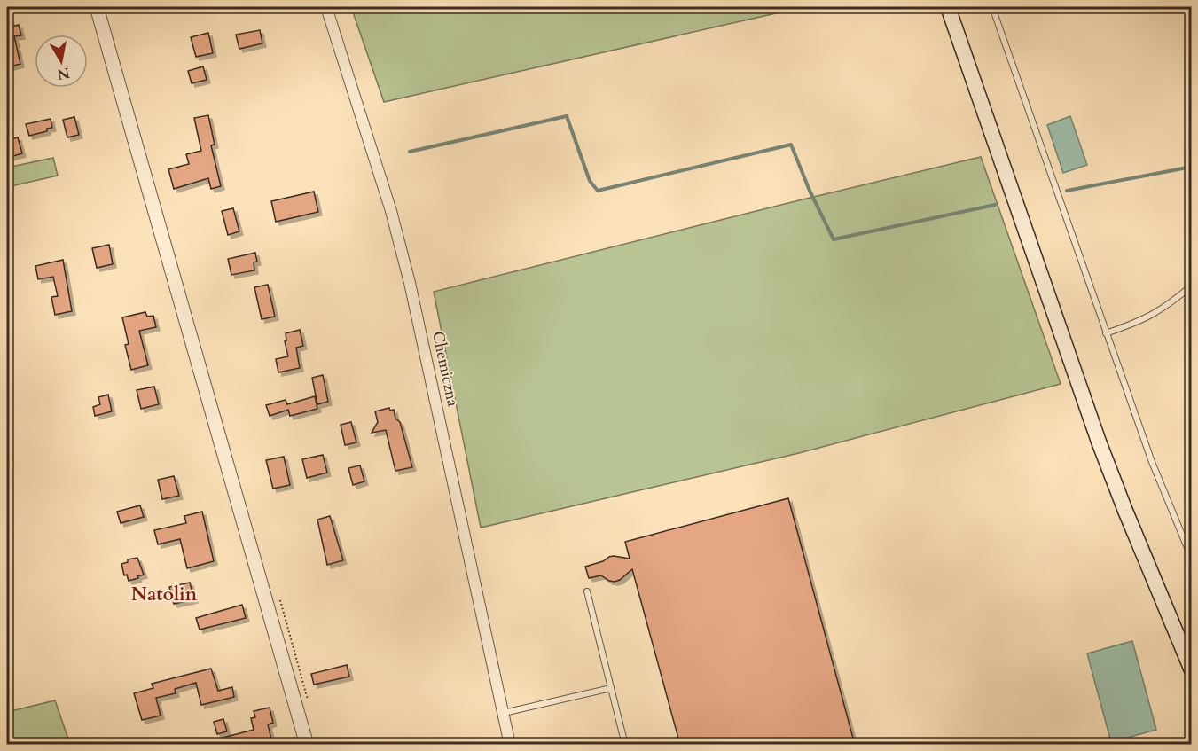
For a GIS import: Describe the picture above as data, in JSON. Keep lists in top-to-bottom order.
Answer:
{
  "streets": {
    "street": ["Chemiczna"]
  },
  "districts": ["Natolin"],
  "north": "bottom"
}
